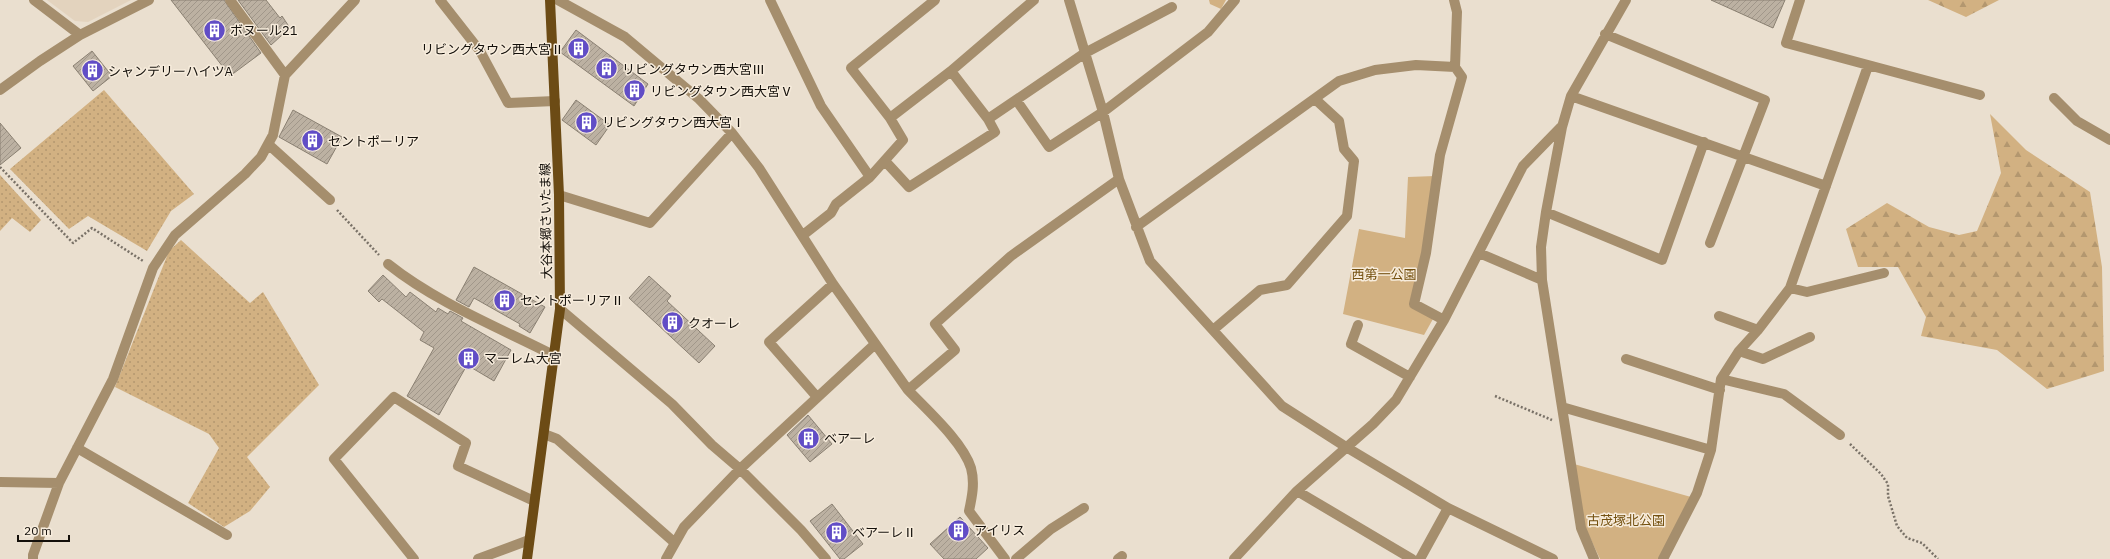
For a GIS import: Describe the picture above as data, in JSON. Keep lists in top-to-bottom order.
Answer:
{
  "streets": {
    "main road": ["大谷本郷さいたま線"]
  },
  "parks": ["西第一公園", "古茂塚北公園"],
  "places": {
    "building": [
      "ボヌール21",
      "リビングタウン西大宮Ⅱ",
      "リビングタウン西大宮Ⅲ",
      "シャンデリーハイツA",
      "リビングタウン西大宮Ⅴ",
      "リビングタウン西大宮Ⅰ",
      "セントポーリア",
      "セントポーリアⅡ",
      "クオーレ",
      "マーレム大宮",
      "ベアーレ",
      "アイリス",
      "ベアーレⅡ"
    ]
  },
  "scale_bar": "20 m"
}
